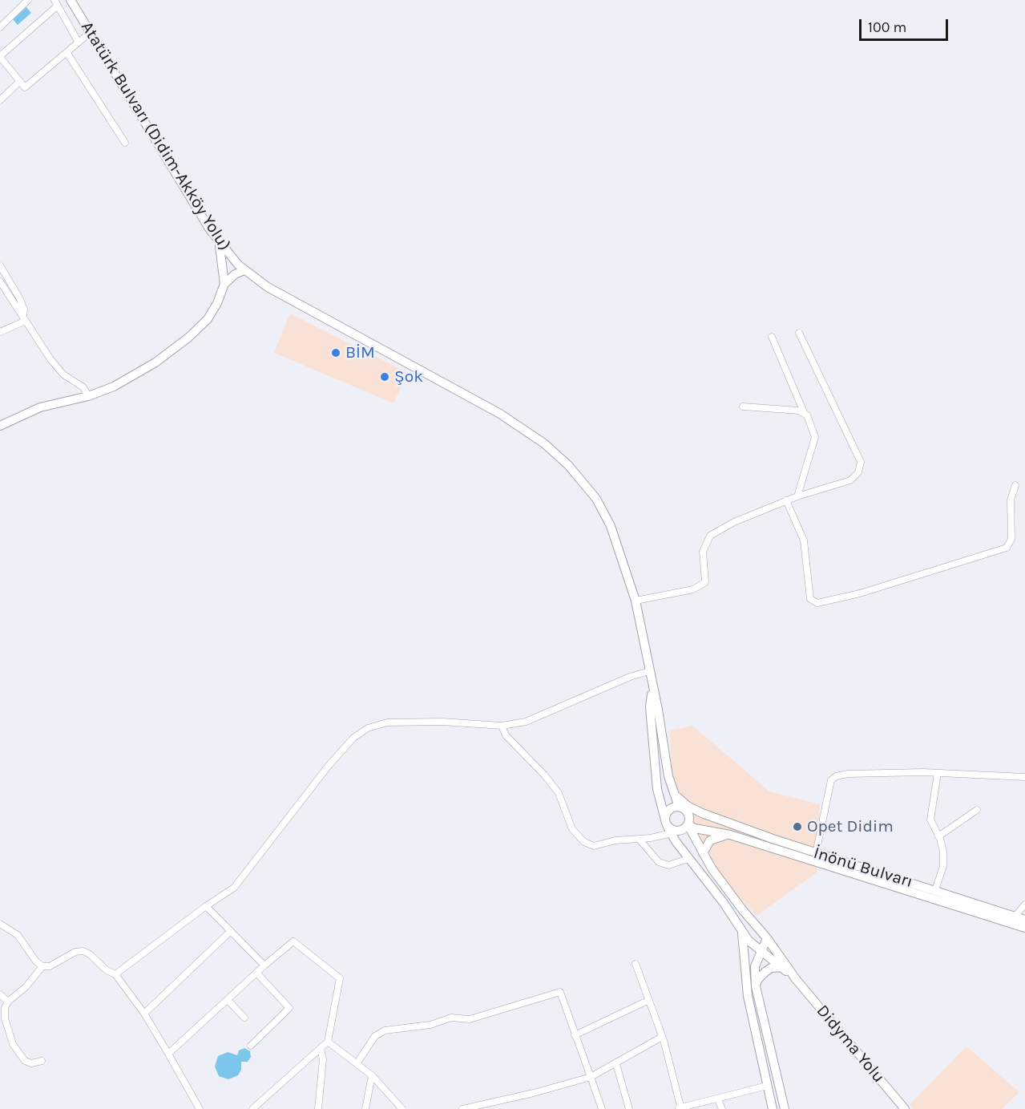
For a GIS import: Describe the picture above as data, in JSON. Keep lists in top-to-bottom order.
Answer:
{
  "streets": {
    "main road": ["Atatürk Bulvarı (Didim-Akköy Yolu)", "İnönü Bulvarı", "Didyma Yolu"]
  },
  "places": ["BİM", "Şok", "Opet Didim"],
  "scale_bar": "100 m"
}
